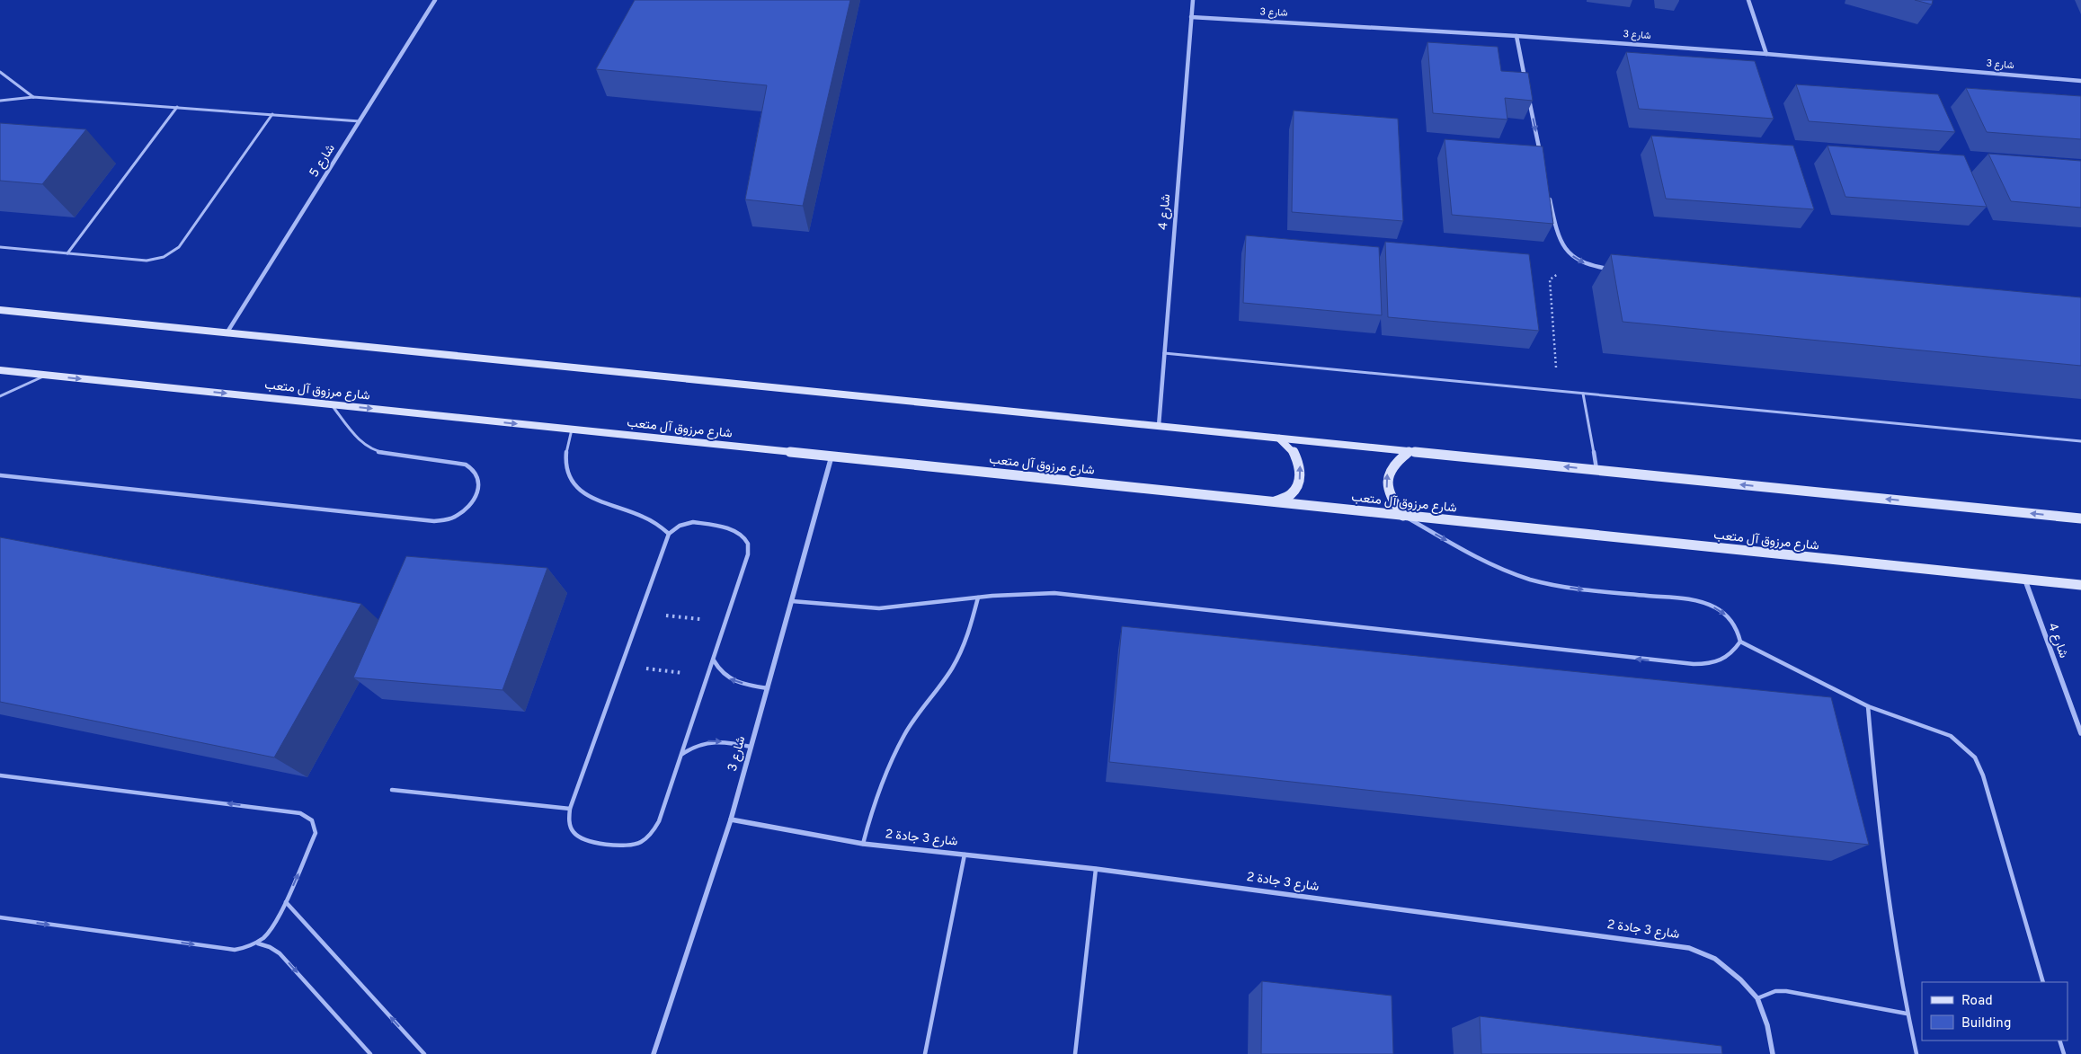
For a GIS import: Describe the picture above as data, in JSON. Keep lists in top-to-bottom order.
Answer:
{
  "streets": {
    "main road": ["شارع مرزوق آل متعب"],
    "street": [
      "شارع 3",
      "شارع 5",
      "شارع 4",
      "شارع 3 جادة 2"
    ]
  },
  "crossings": [
    ["شارع 3", "شارع 4"],
    ["شارع 3", "شارع مرزوق آل متعب"],
    ["شارع 3", "شارع 3 جادة 2"],
    ["شارع 4", "شارع مرزوق آل متعب"]
  ],
  "legend": ["Road", "Building"]
}
